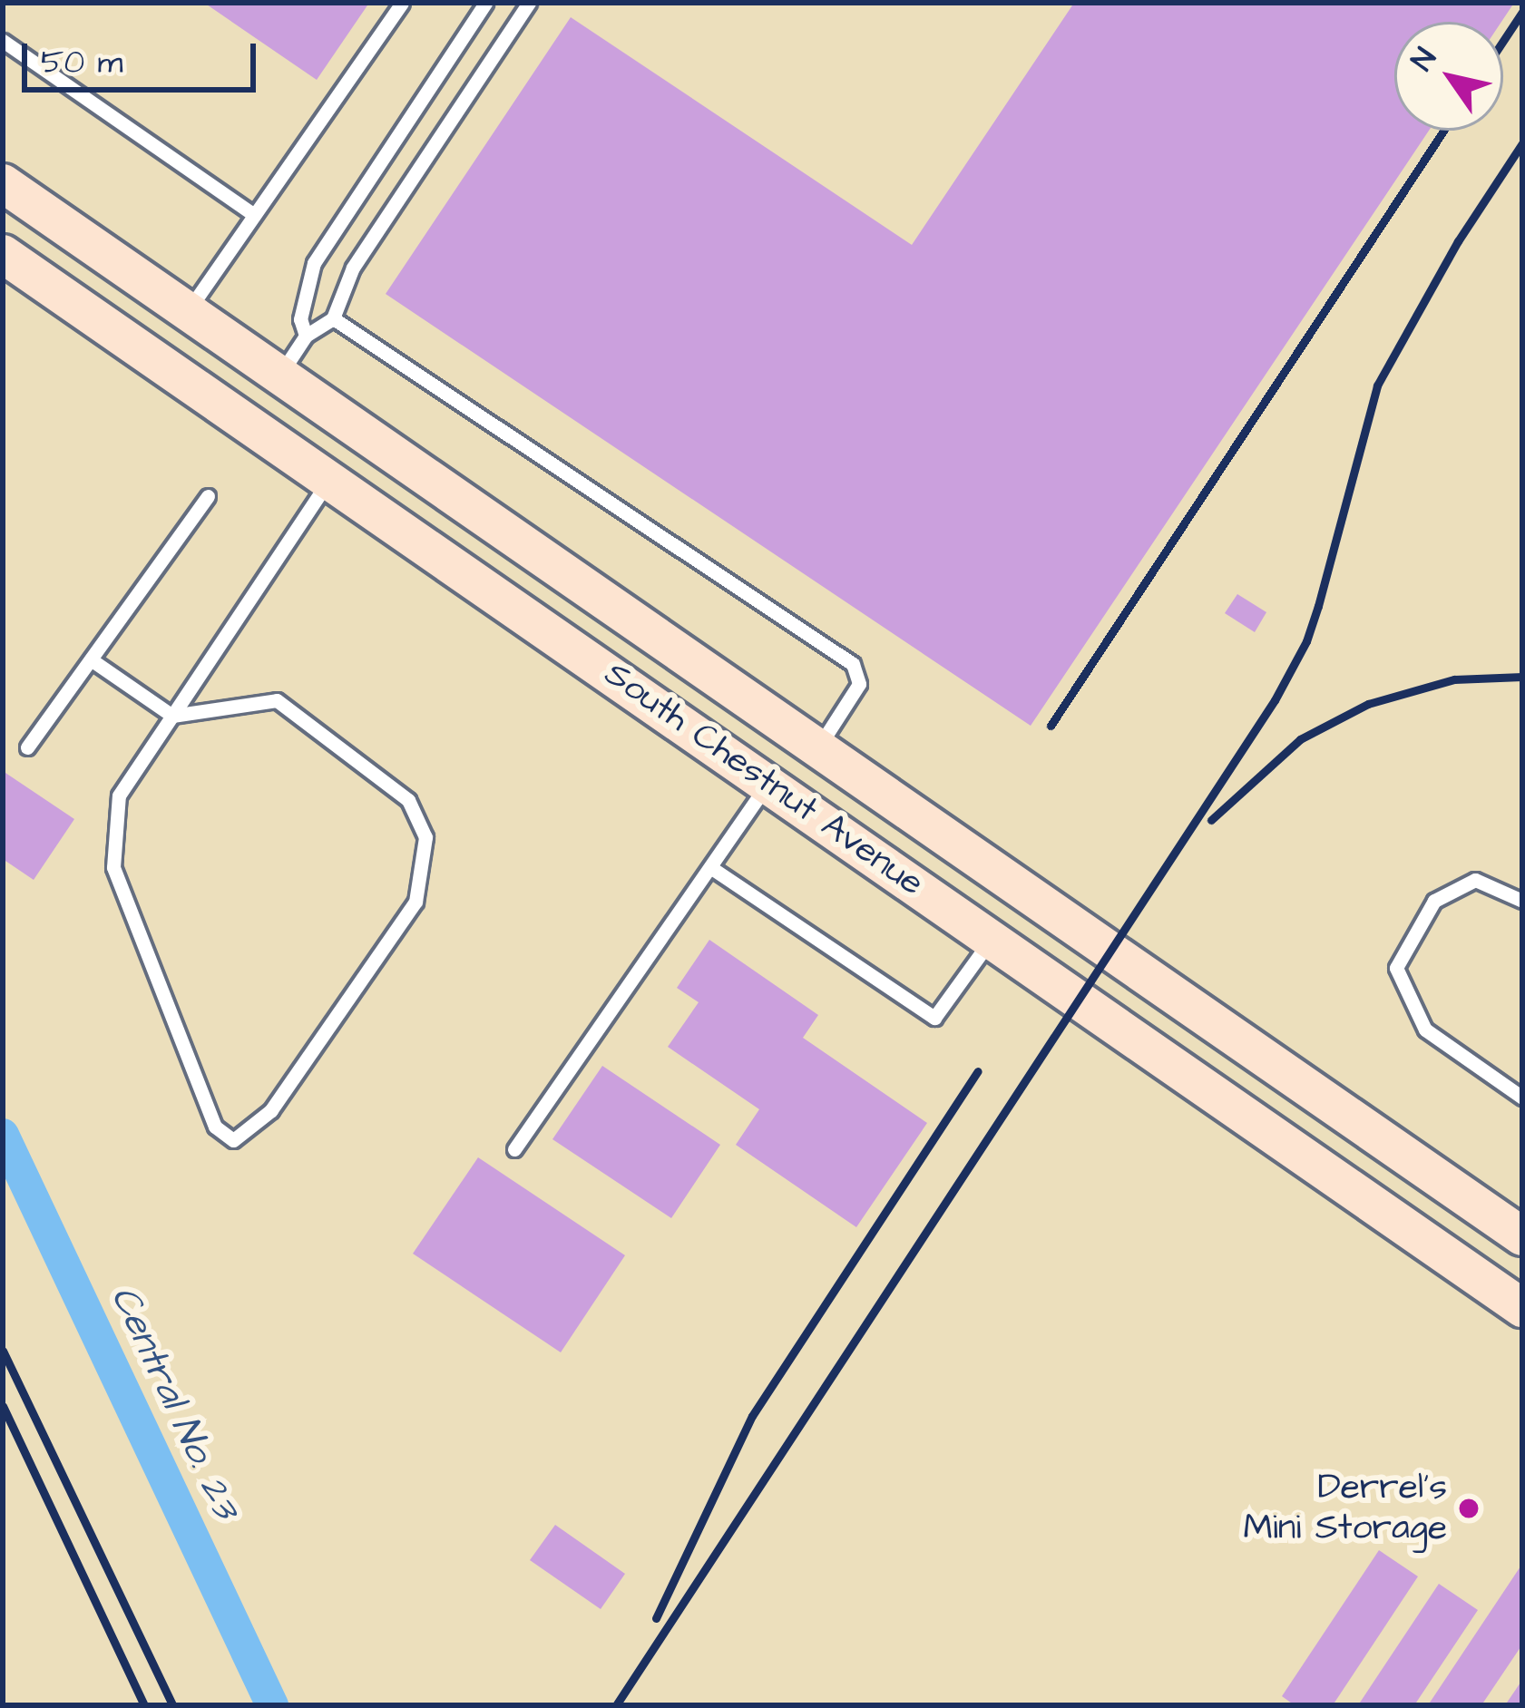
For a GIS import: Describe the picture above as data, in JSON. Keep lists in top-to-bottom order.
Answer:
{
  "streets": {
    "main road": ["South Chestnut Avenue"]
  },
  "water": ["Central No. 23"],
  "places": ["Derrel's Mini Storage"],
  "scale_bar": "50 m",
  "north": "top left"
}
